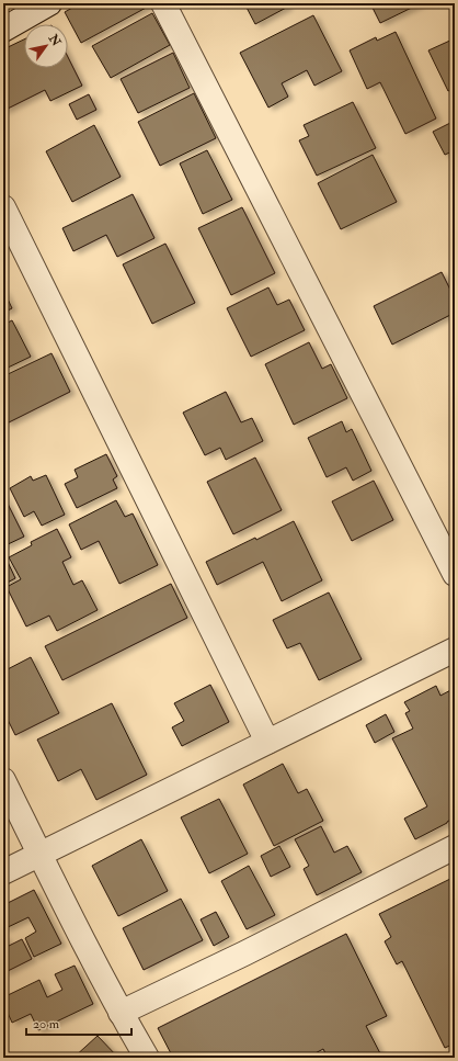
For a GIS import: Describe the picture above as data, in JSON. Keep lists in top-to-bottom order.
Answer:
{
  "scale_bar": "20 m",
  "north": "top right"
}
